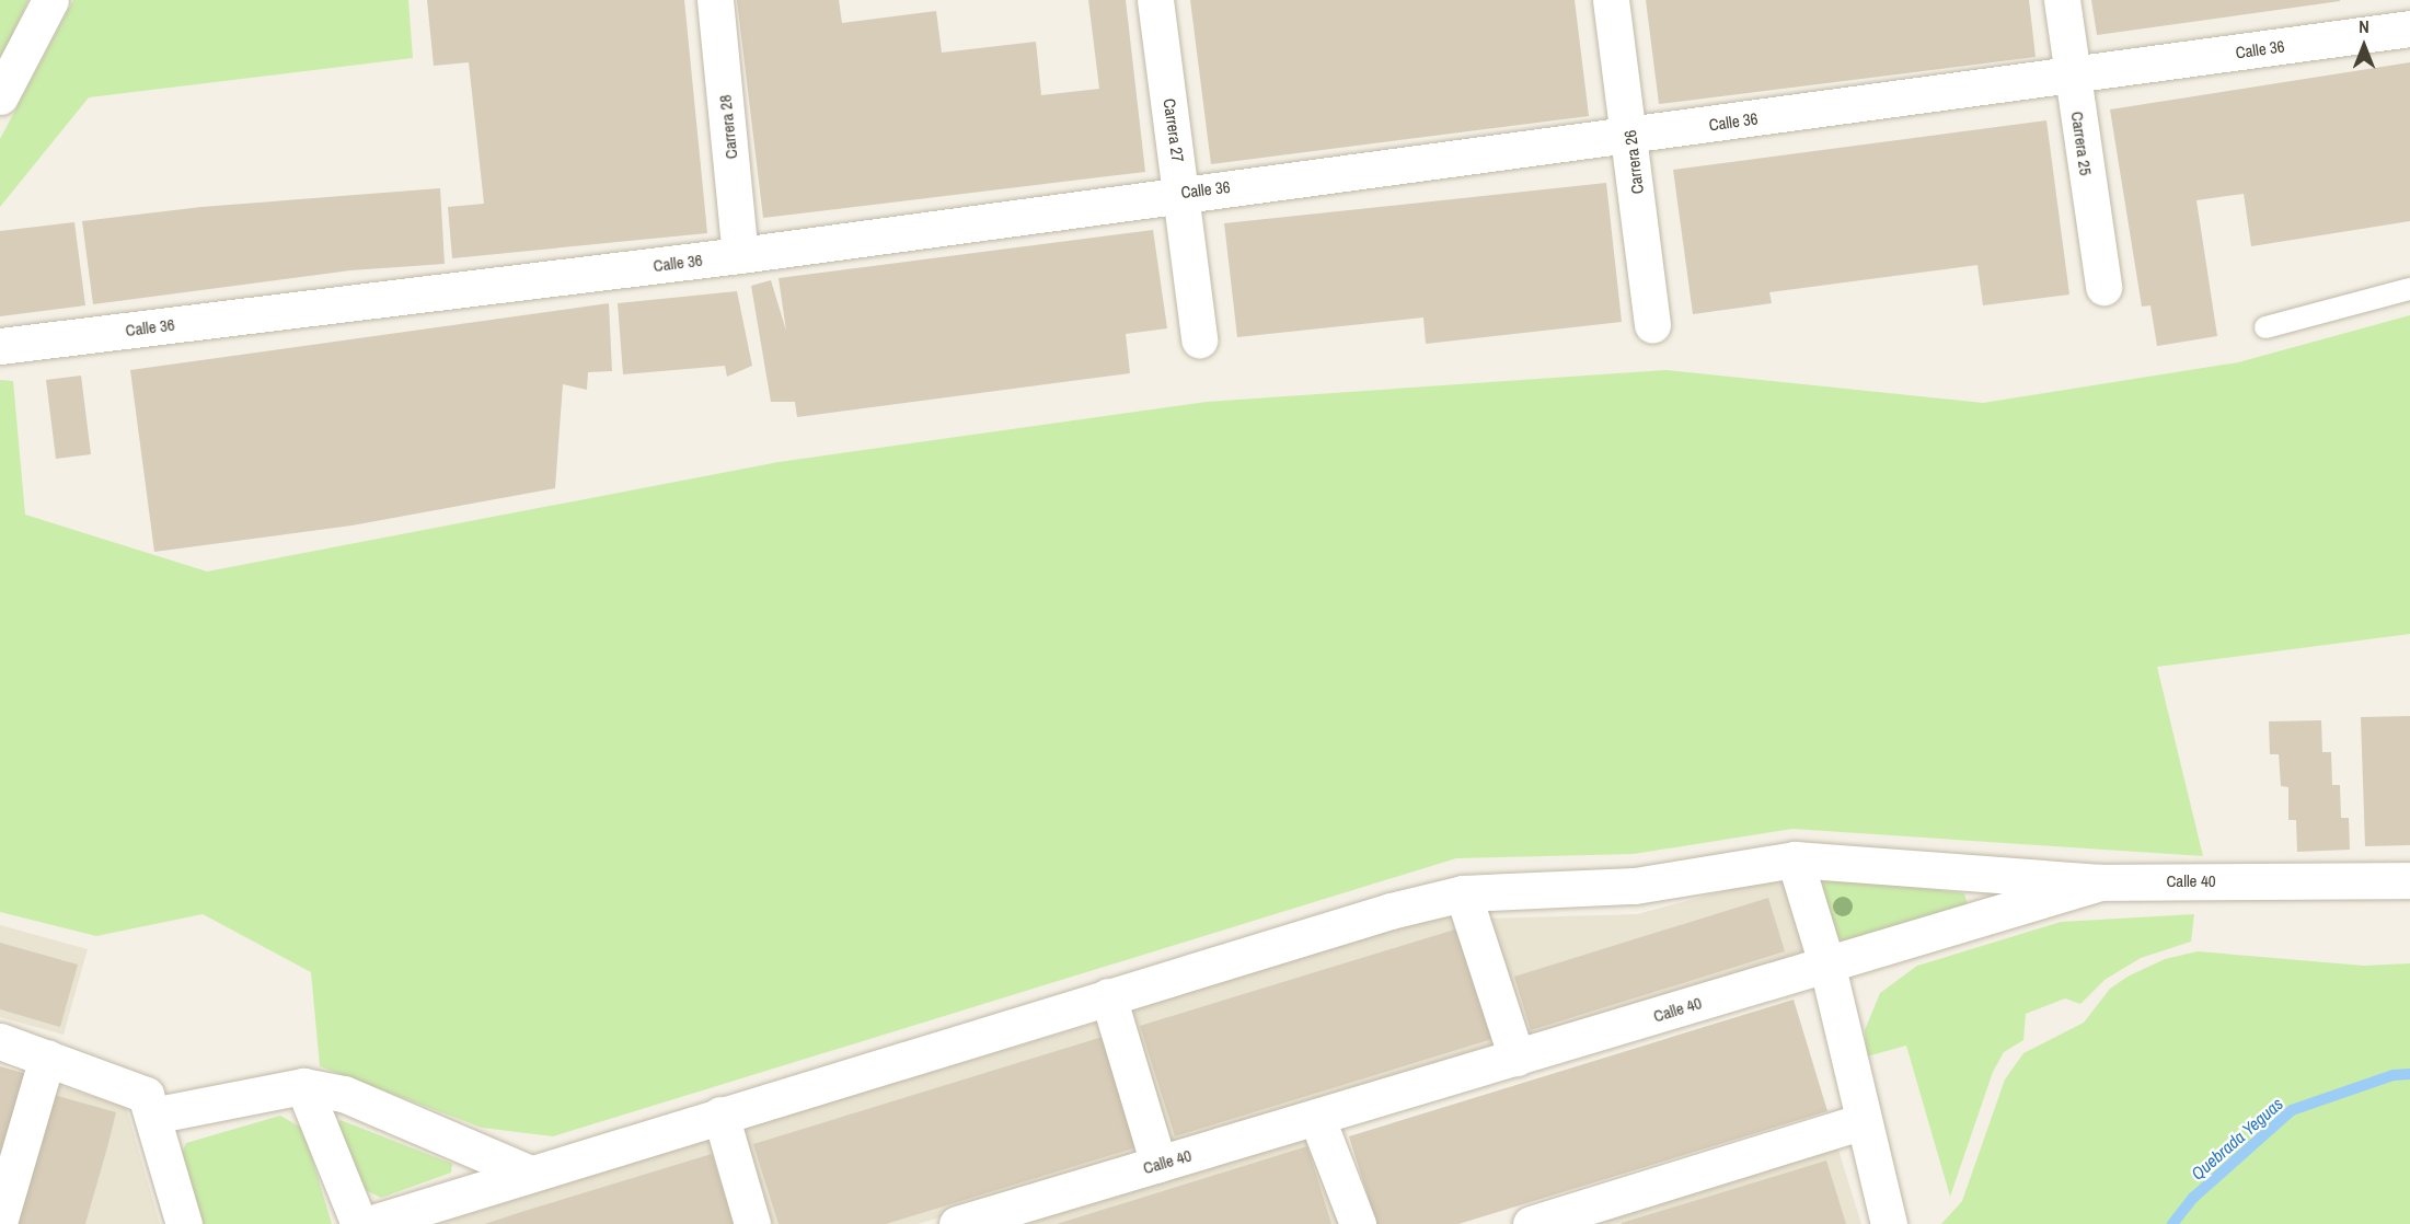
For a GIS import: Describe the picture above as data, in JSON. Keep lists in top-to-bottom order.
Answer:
{
  "streets": {
    "street": [
      "Calle 36",
      "Carrera 28",
      "Carrera 27",
      "Carrera 25",
      "Carrera 26",
      "Calle 40"
    ]
  },
  "crossings": [
    ["Calle 36", "Carrera 28"],
    ["Calle 36", "Carrera 27"],
    ["Calle 36", "Carrera 25"],
    ["Calle 36", "Carrera 26"]
  ],
  "water": ["Quebrada Yeguas"],
  "north": "top"
}
